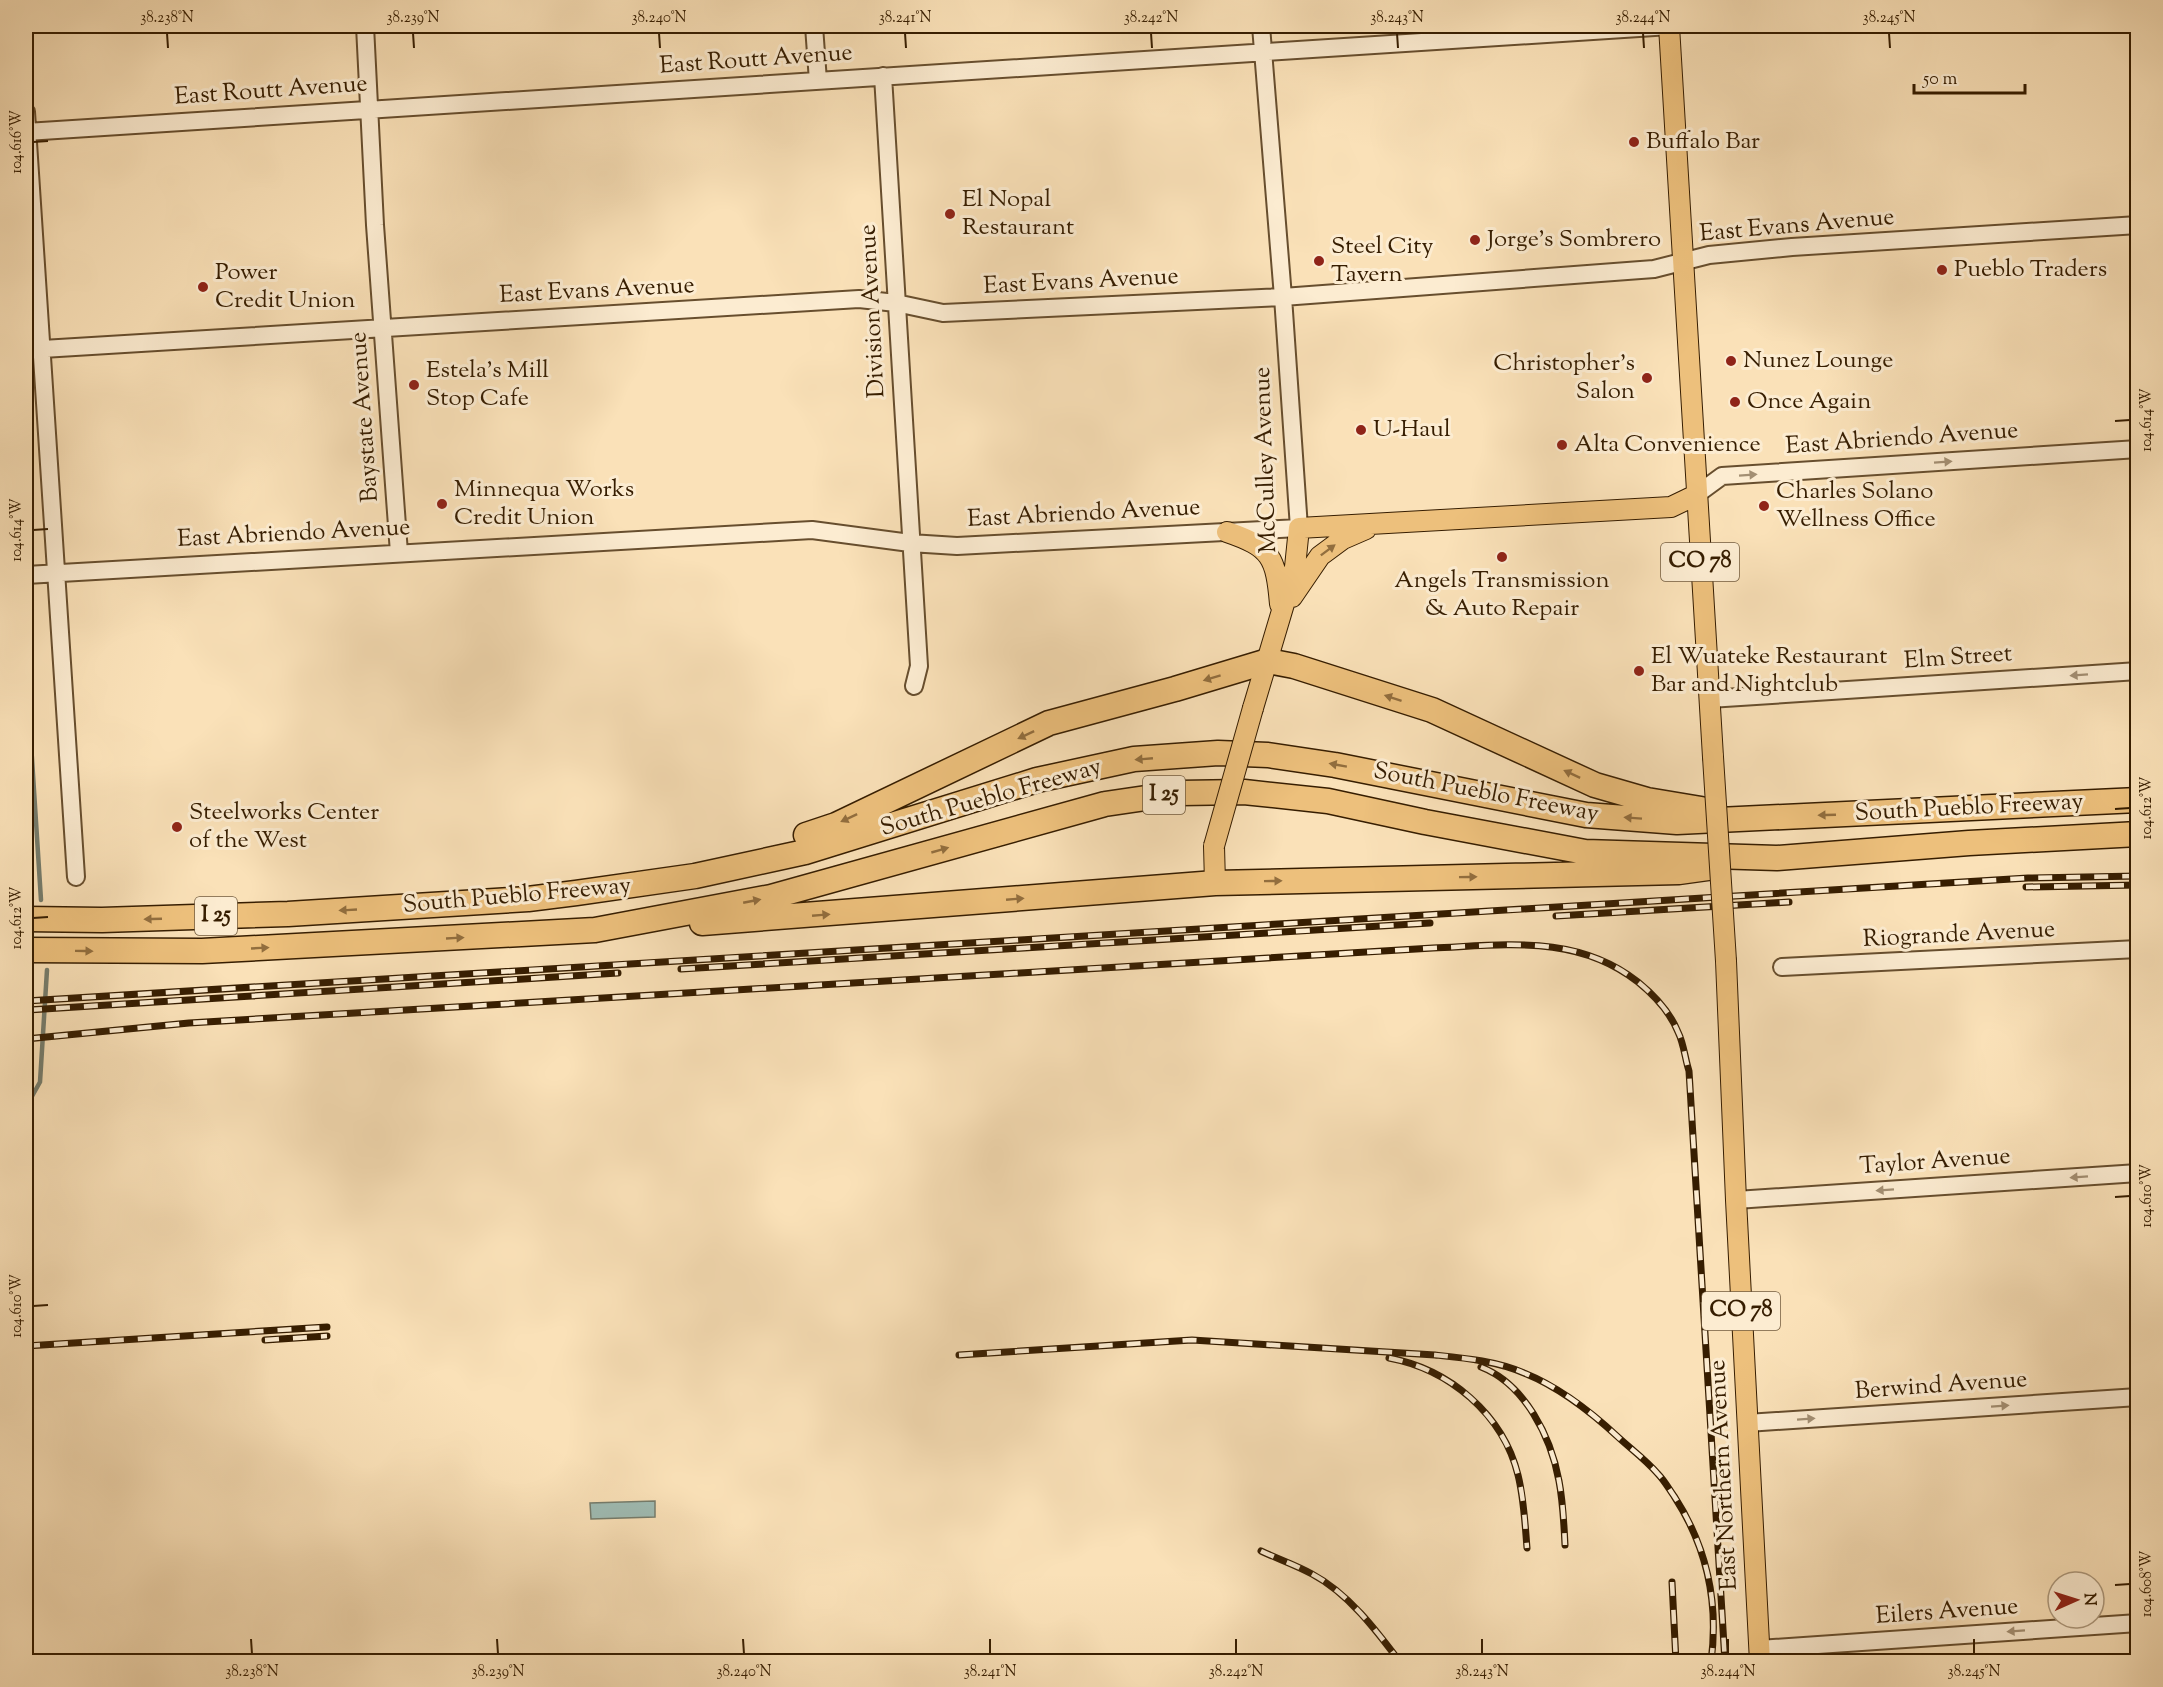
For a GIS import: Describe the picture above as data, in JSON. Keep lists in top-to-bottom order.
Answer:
{
  "streets": {
    "highway": ["South Pueblo Freeway", "I 25"],
    "main road": [
      "East Abriendo Avenue",
      "McCulley Avenue",
      "CO 78",
      "East Northern Avenue"
    ],
    "street": [
      "East Routt Avenue",
      "East Evans Avenue",
      "Division Avenue",
      "Baystate Avenue",
      "Elm Street",
      "Riogrande Avenue",
      "Taylor Avenue",
      "Berwind Avenue",
      "Eilers Avenue"
    ]
  },
  "crossings": [
    ["East Routt Avenue", "Division Avenue"],
    ["East Routt Avenue", "Baystate Avenue"],
    ["East Routt Avenue", "McCulley Avenue"],
    ["East Routt Avenue", "CO 78"],
    ["East Evans Avenue", "Division Avenue"],
    ["East Evans Avenue", "Baystate Avenue"],
    ["East Evans Avenue", "McCulley Avenue"],
    ["East Evans Avenue", "CO 78"],
    ["Division Avenue", "East Abriendo Avenue"],
    ["Baystate Avenue", "East Abriendo Avenue"],
    ["East Abriendo Avenue", "McCulley Avenue"],
    ["East Abriendo Avenue", "CO 78"],
    ["CO 78", "Elm Street"],
    ["CO 78", "East Northern Avenue"],
    ["Elm Street", "East Northern Avenue"],
    ["Taylor Avenue", "East Northern Avenue"],
    ["Berwind Avenue", "East Northern Avenue"],
    ["East Northern Avenue", "Eilers Avenue"]
  ],
  "one_way": [
    "Elm Street",
    "Taylor Avenue",
    "Berwind Avenue",
    "Eilers Avenue"
  ],
  "places": [
    "Buffalo Bar",
    "El Nopal Restaurant",
    "Jorge's Sombrero",
    "Steel City Tavern",
    "Pueblo Traders",
    "Power Credit Union",
    "Nunez Lounge",
    "Christopher's Salon",
    "Estela's Mill Stop Cafe",
    "Once Again",
    "U-Haul",
    "Alta Convenience",
    "Minnequa Works Credit Union",
    "Charles Solano Wellness Office",
    "Angels Transmission & Auto Repair",
    "El Wuateke Restaurant Bar and Nightclub",
    "Steelworks Center of the West"
  ],
  "scale_bar": "50 m",
  "north": "right",
  "coordinates": [
    "38.238°N",
    "38.239°N",
    "38.240°N",
    "38.241°N",
    "38.242°N",
    "38.243°N",
    "38.244°N",
    "38.245°N",
    "104.616°W",
    "104.614°W",
    "104.612°W",
    "104.610°W",
    "104.608°W"
  ]
}
